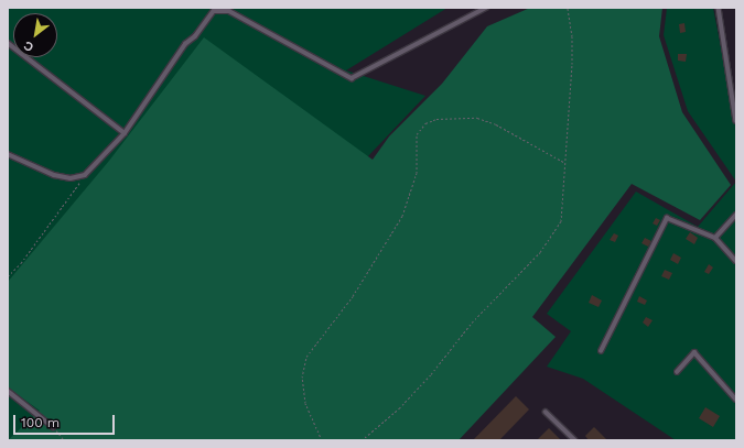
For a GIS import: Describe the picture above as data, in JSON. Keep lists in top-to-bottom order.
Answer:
{
  "scale_bar": "100 m",
  "north": "bottom left"
}
